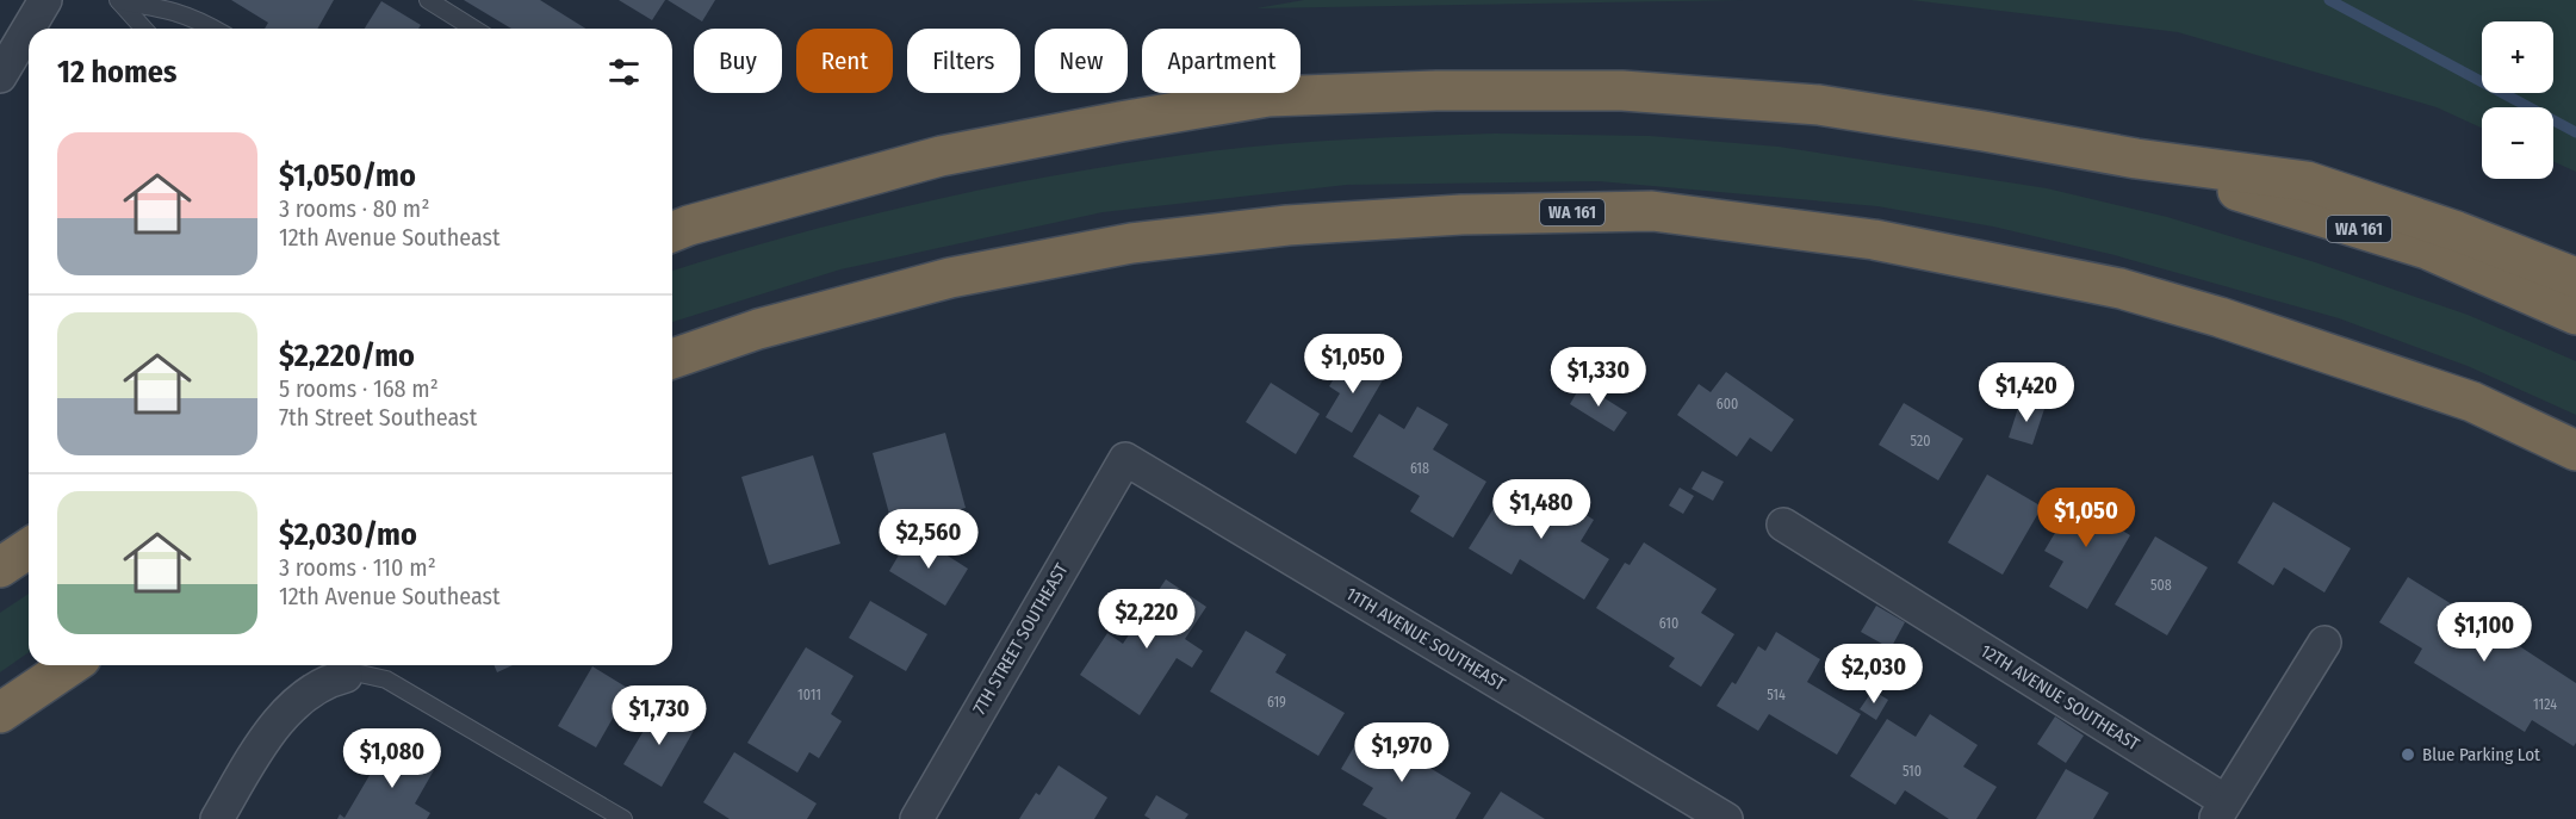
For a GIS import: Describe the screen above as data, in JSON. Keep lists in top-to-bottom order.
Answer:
{
  "streets": {
    "highway": ["WA 161"],
    "street": ["7TH STREET SOUTHEAST", "11TH AVENUE SOUTHEAST", "12TH AVENUE SOUTHEAST"]
  },
  "crossings": [
    ["7TH STREET SOUTHEAST", "11TH AVENUE SOUTHEAST"]
  ],
  "places": ["Blue Parking Lot"],
  "house_numbers": [
    "600",
    "520",
    "618",
    "508",
    "610",
    "1011",
    "514",
    "619",
    "1124",
    "510"
  ],
  "page": {
    "map_buttons": ["+", "−"],
    "chip": [
      "Buy",
      "Rent",
      "Filters",
      "New",
      "Apartment"
    ],
    "heading": "12 homes",
    "list": [
      {
        "name": "$1,050/mo",
        "note": "3 rooms · 80 m² · 12th Avenue Southeast"
      },
      {
        "name": "$2,220/mo",
        "note": "5 rooms · 168 m² · 7th Street Southeast"
      },
      {
        "name": "$2,030/mo",
        "note": "3 rooms · 110 m² · 12th Avenue Southeast"
      }
    ],
    "price": [
      "$1,050",
      "$1,330",
      "$1,420",
      "$1,480",
      "$1,050",
      "$2,560",
      "$2,220",
      "$1,100",
      "$2,030",
      "$1,730",
      "$1,970",
      "$1,080"
    ]
  }
}
